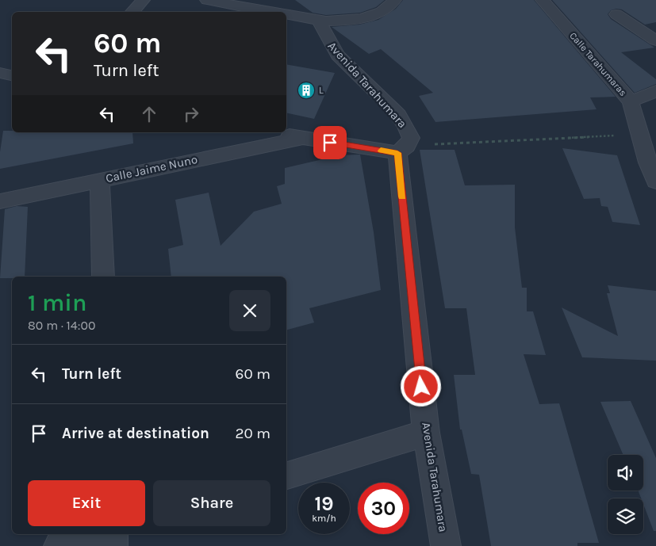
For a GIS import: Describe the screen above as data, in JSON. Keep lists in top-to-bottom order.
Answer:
{
  "streets": {
    "street": ["Calle Tarahumaras", "Avenida Tarahumara", "Calle Jaime Nuno"]
  },
  "places": {
    "building": ["L"]
  },
  "page": {
    "turn": ["60 m", "Turn left"],
    "heading": ["1 min", "80 m · 14:00"],
    "list": [
      {
        "name": "Turn left",
        "value": "60 m"
      },
      {
        "name": "Arrive at destination",
        "value": "20 m"
      }
    ],
    "buttons": ["Exit", "Share"],
    "speed": "19 km/h",
    "limit": "30"
  }
}
